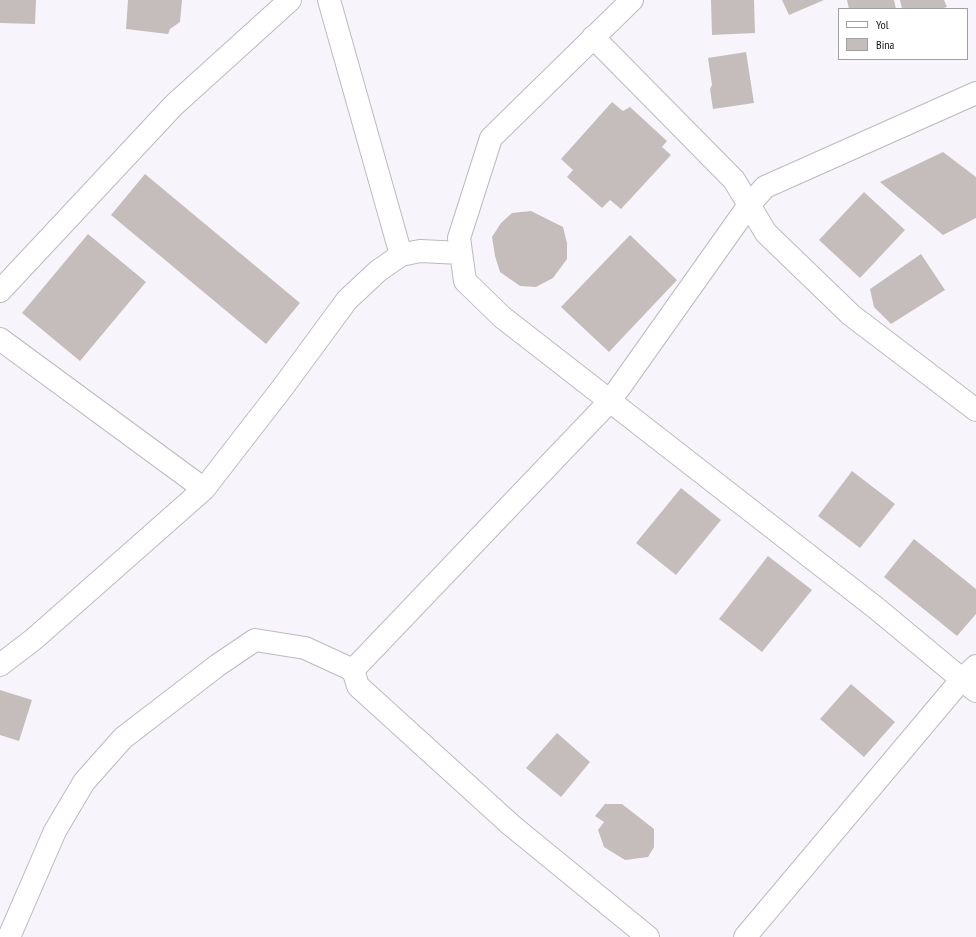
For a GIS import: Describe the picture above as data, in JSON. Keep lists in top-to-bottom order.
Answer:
{
  "legend": ["Yol", "Bina"]
}
